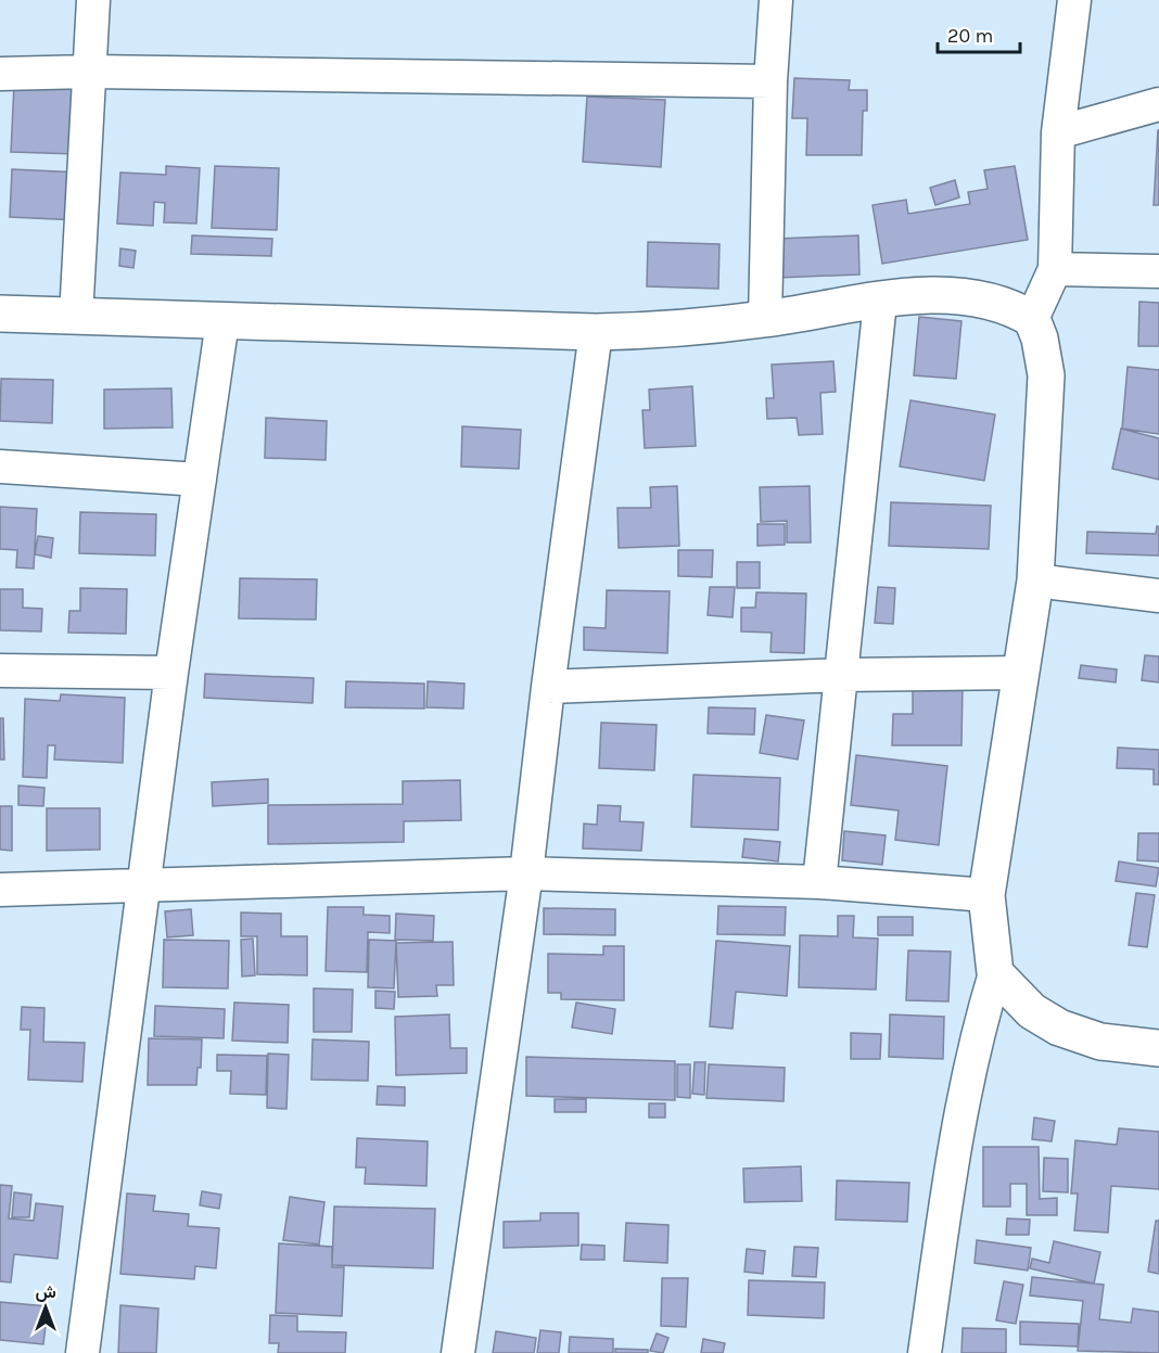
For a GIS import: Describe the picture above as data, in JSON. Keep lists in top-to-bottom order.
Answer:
{
  "scale_bar": "20 m",
  "north": "top"
}
